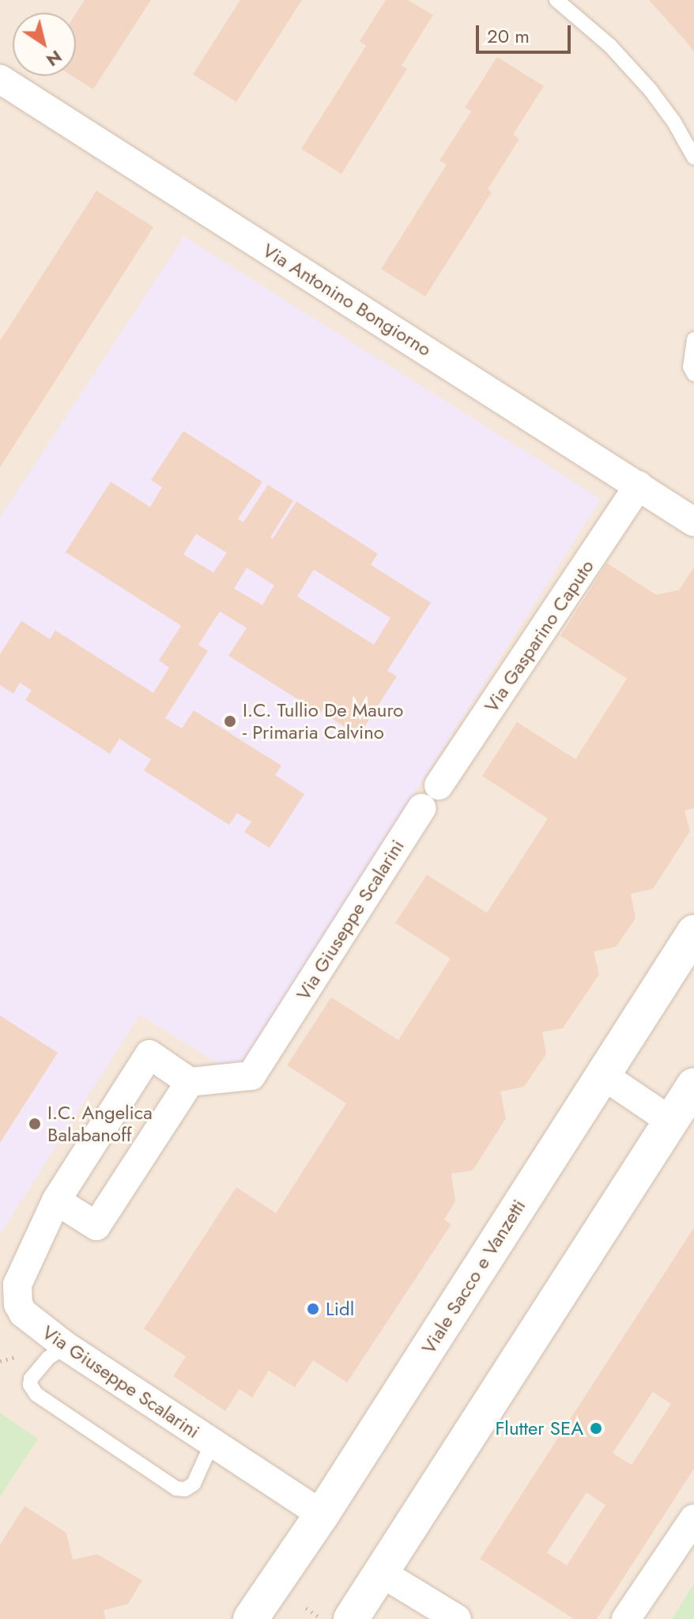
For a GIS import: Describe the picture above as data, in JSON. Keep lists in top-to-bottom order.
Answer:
{
  "streets": {
    "street": [
      "Via Antonino Bongiorno",
      "Via Gasparino Caputo",
      "Via Giuseppe Scalarini",
      "Viale Sacco e Vanzetti"
    ]
  },
  "crossings": [
    ["Via Antonino Bongiorno", "Via Gasparino Caputo"],
    ["Via Giuseppe Scalarini", "Viale Sacco e Vanzetti"]
  ],
  "places": [
    "I.C. Tullio De Mauro - Primaria Calvino",
    "I.C. Angelica Balabanoff",
    "Lidl",
    "Flutter SEA"
  ],
  "scale_bar": "20 m",
  "north": "bottom right"
}
